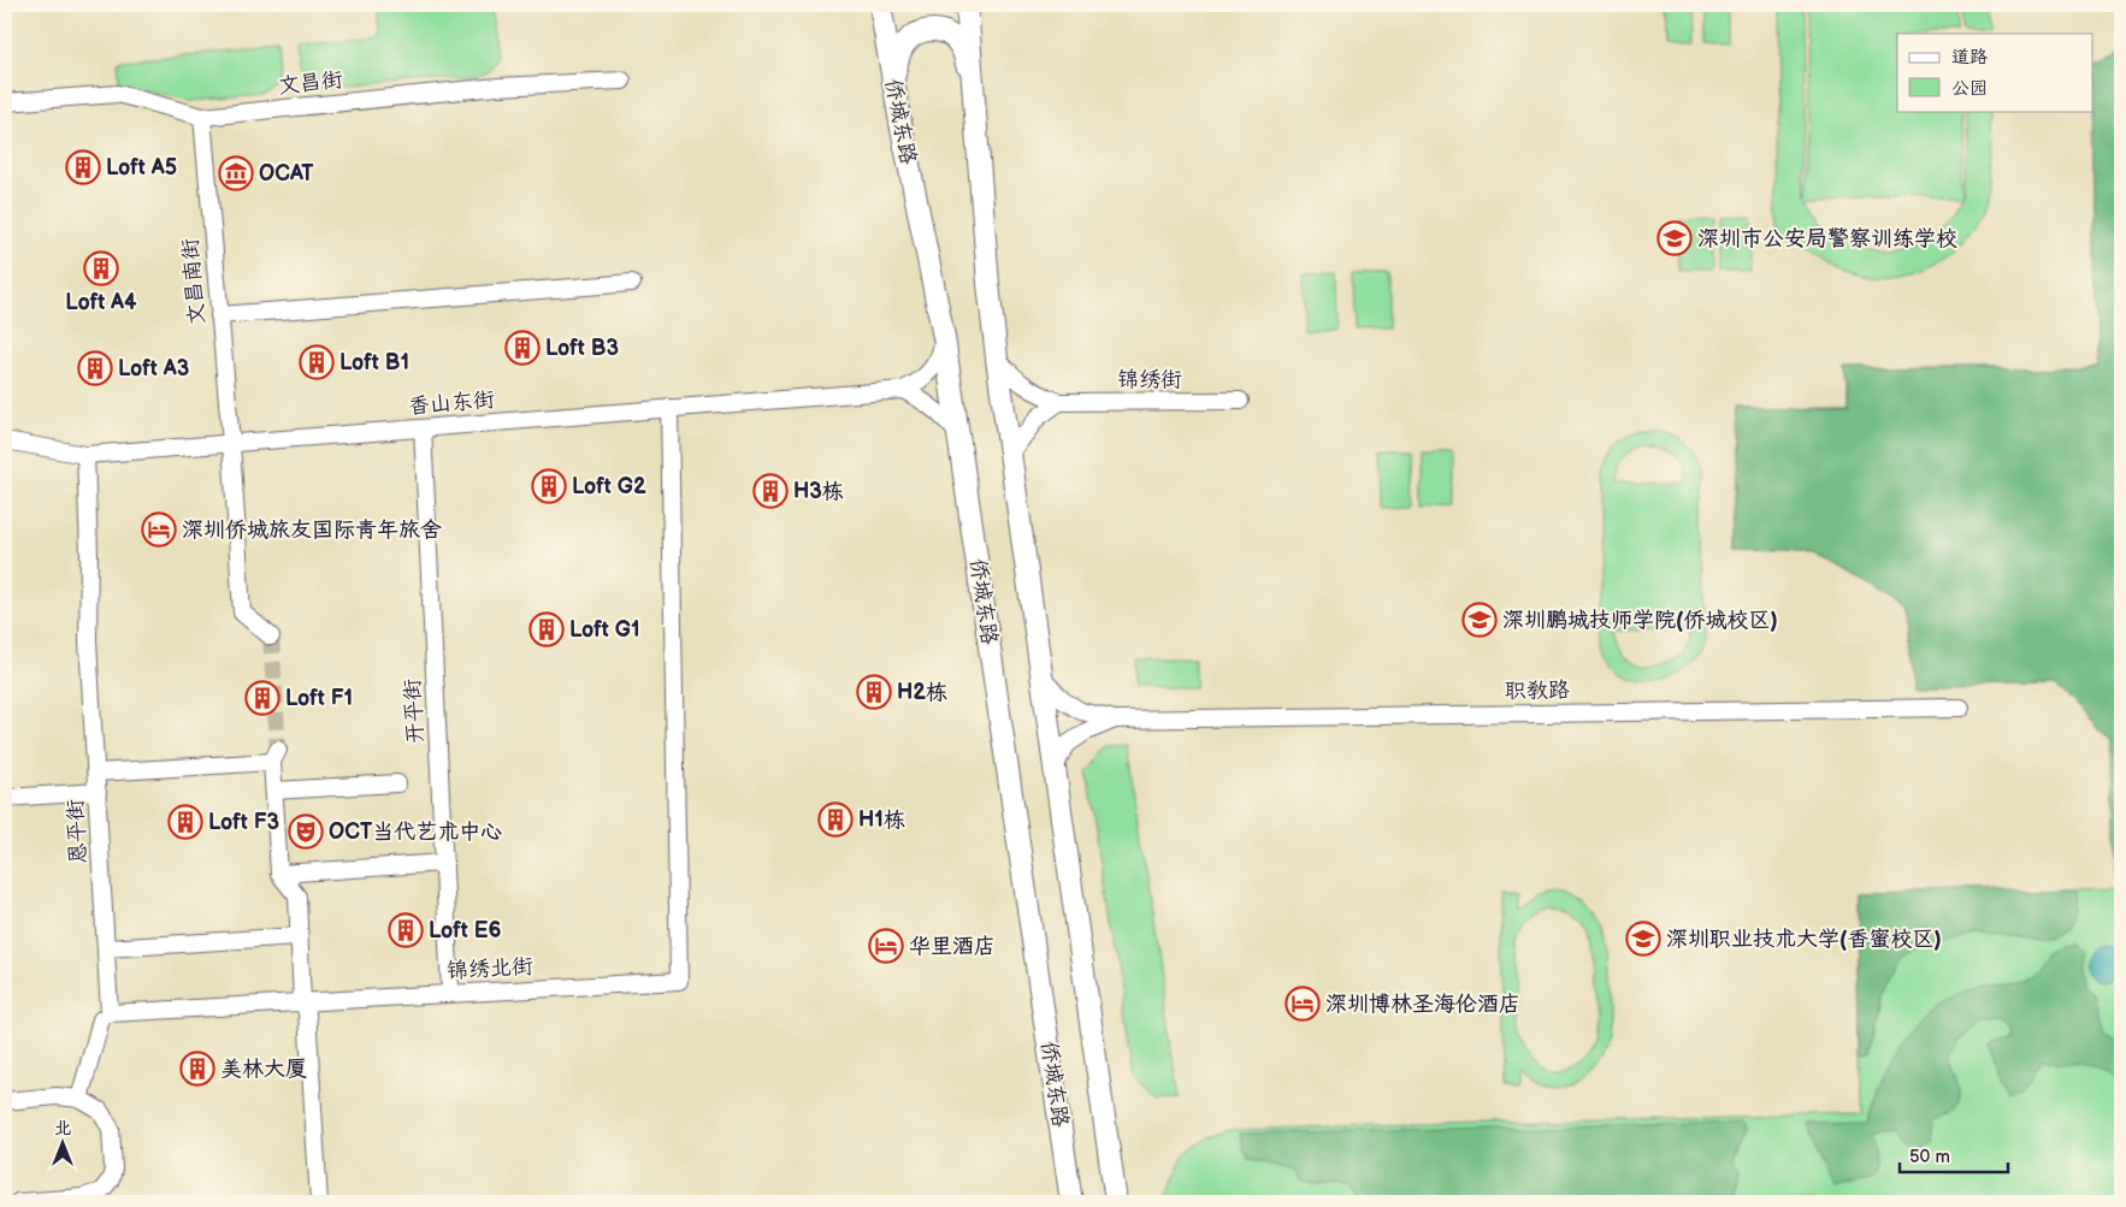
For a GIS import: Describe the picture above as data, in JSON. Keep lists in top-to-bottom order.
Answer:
{
  "streets": {
    "main road": ["侨城东路"],
    "street": [
      "文昌街",
      "文昌南街",
      "锦绣街",
      "香山东街",
      "职教路",
      "开平街",
      "恩平街",
      "锦绣北街"
    ]
  },
  "crossings": [
    ["文昌街", "文昌南街"],
    ["侨城东路", "锦绣街"],
    ["侨城东路", "香山东街"],
    ["侨城东路", "职教路"],
    ["文昌南街", "香山东街"],
    ["香山东街", "开平街"],
    ["香山东街", "恩平街"],
    ["香山东街", "锦绣北街"],
    ["开平街", "锦绣北街"]
  ],
  "places": {
    "building": [
      "Loft A5",
      "Loft A4",
      "Loft B3",
      "Loft B1",
      "Loft A3",
      "Loft G2",
      "H3栋",
      "Loft G1",
      "H2栋",
      "Loft F1",
      "H1栋",
      "Loft F3",
      "Loft E6",
      "美林大厦"
    ],
    "museum": ["OCAT"],
    "school or university": ["深圳市公安局警察训练学校", "深圳鹏城技师学院(侨城校区)", "深圳职业技术大学(香蜜校区)"],
    "hotel": ["深圳侨城旅友国际青年旅舍", "华里酒店", "深圳博林圣海伦酒店"],
    "theatre": ["OCT当代艺术中心"]
  },
  "legend": ["道路", "公园"],
  "scale_bar": "50 m",
  "north": "top"
}
